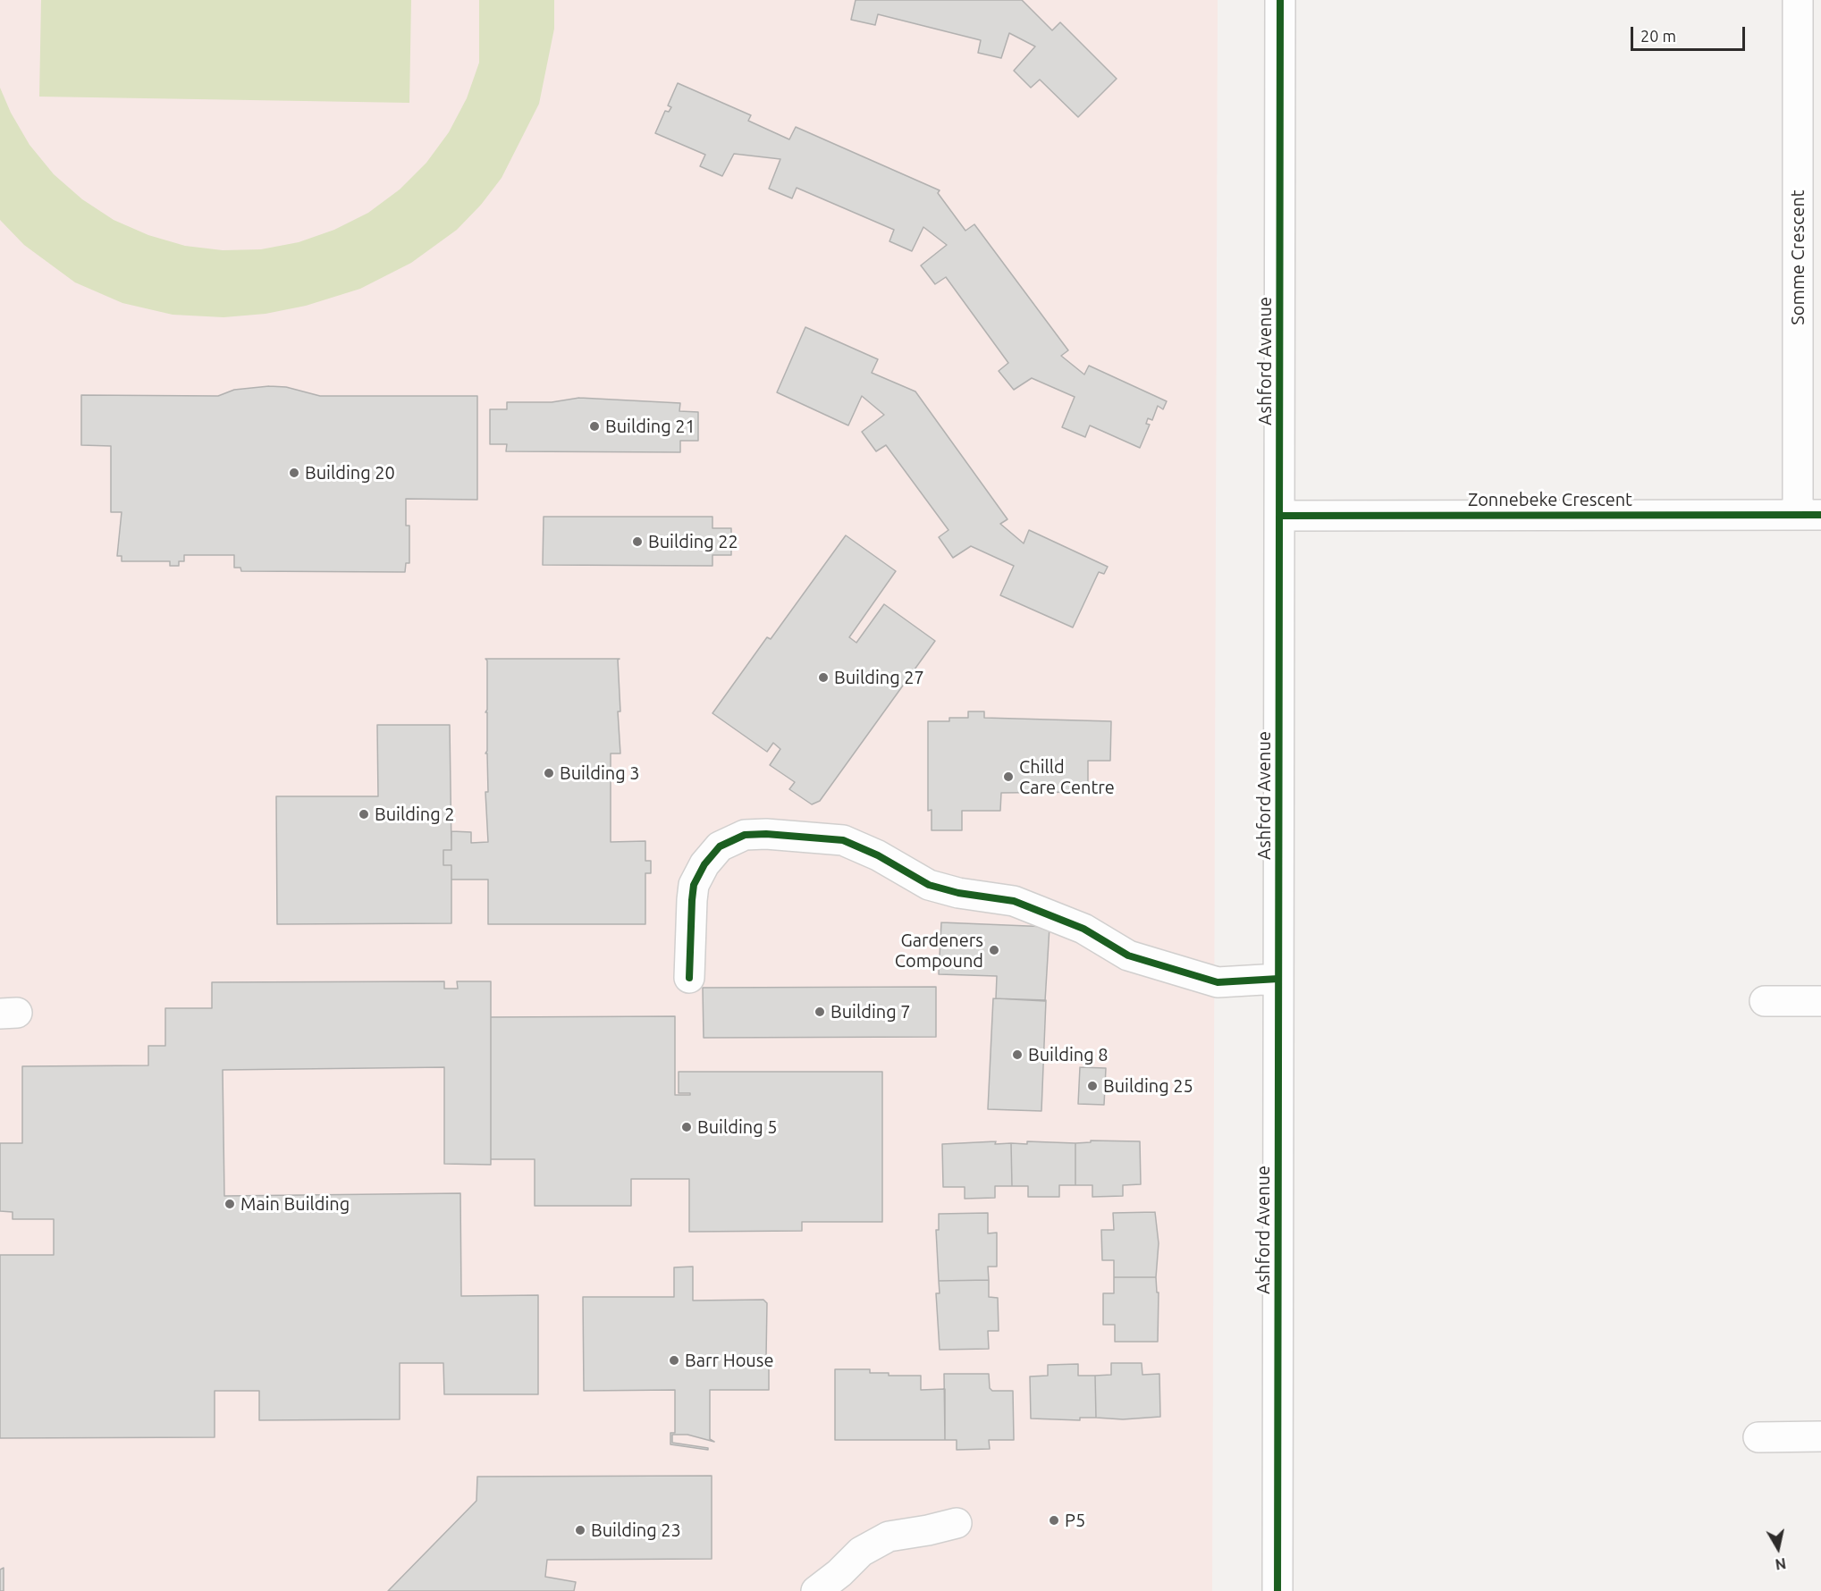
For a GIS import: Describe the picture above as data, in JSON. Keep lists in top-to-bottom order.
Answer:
{
  "streets": {
    "street": ["Somme Crescent", "Ashford Avenue", "Zonnebeke Crescent"]
  },
  "crossings": [
    ["Somme Crescent", "Zonnebeke Crescent"],
    ["Ashford Avenue", "Zonnebeke Crescent"]
  ],
  "places": [
    "Building 21",
    "Building 20",
    "Building 22",
    "Building 27",
    "Building 3",
    "Chilld Care Centre",
    "Building 2",
    "Gardeners Compound",
    "Building 7",
    "Building 8",
    "Building 25",
    "Building 5",
    "Main Building",
    "Barr House",
    "P5",
    "Building 23"
  ],
  "scale_bar": "20 m",
  "north": "bottom"
}
